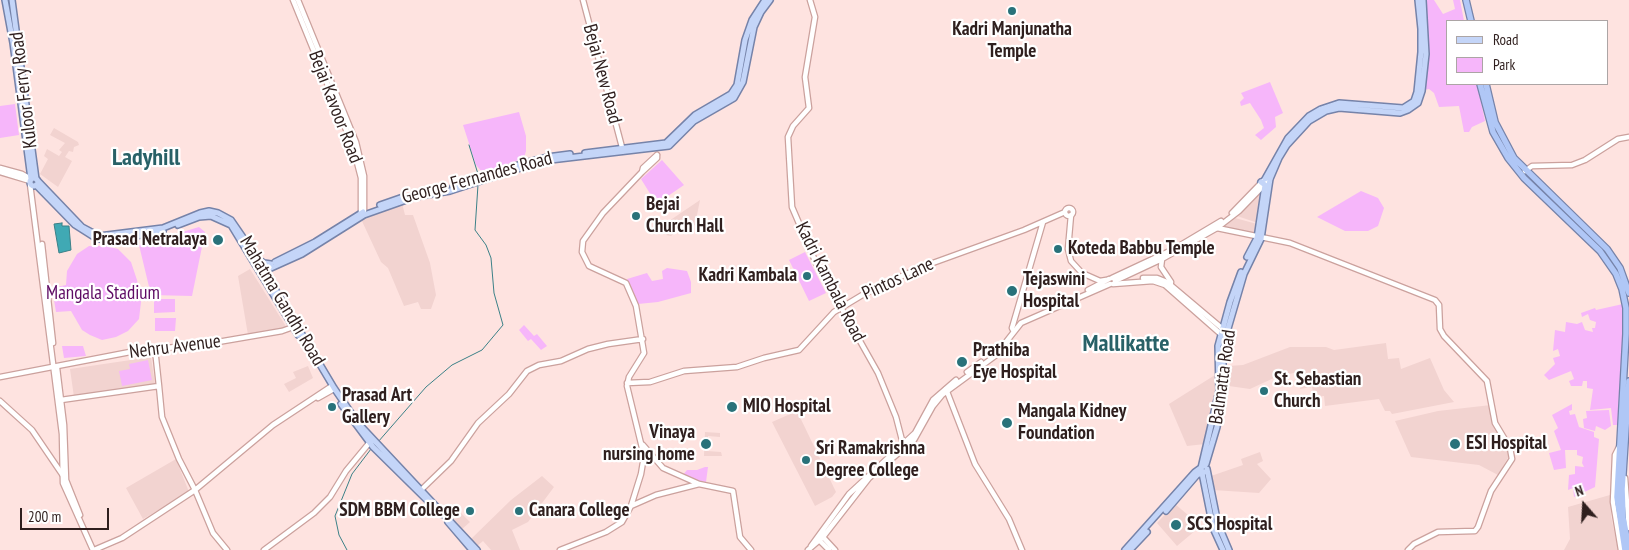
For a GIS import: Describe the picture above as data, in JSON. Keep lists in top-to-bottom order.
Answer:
{
  "streets": {
    "main road": [
      "Kuloor Ferry Road",
      "George Fernandes Road",
      "Mahatma Gandhi Road",
      "Balmatta Road"
    ],
    "street": [
      "Bejai New Road",
      "Bejai Kavoor Road",
      "Pintos Lane",
      "Kadri Kambala Road",
      "Nehru Avenue"
    ]
  },
  "crossings": [
    ["Bejai New Road", "George Fernandes Road"],
    ["Kuloor Ferry Road", "Mahatma Gandhi Road"],
    ["Bejai Kavoor Road", "George Fernandes Road"],
    ["George Fernandes Road", "Mahatma Gandhi Road"],
    ["Pintos Lane", "Kadri Kambala Road"],
    ["Mahatma Gandhi Road", "Nehru Avenue"]
  ],
  "districts": ["Ladyhill", "Mallikatte"],
  "parks": ["Mangala Stadium"],
  "places": [
    "Kadri Manjunatha Temple",
    "Bejai Church Hall",
    "Prasad Netralaya",
    "Koteda Babbu Temple",
    "Kadri Kambala",
    "Tejaswini Hospital",
    "Prathiba Eye Hospital",
    "St. Sebastian Church",
    "Prasad Art Gallery",
    "MIO Hospital",
    "Mangala Kidney Foundation",
    "Vinaya nursing home",
    "ESI Hospital",
    "Sri Ramakrishna Degree College",
    "SDM BBM College",
    "Canara College",
    "SCS Hospital"
  ],
  "legend": ["Road", "Park"],
  "scale_bar": "200 m",
  "north": "top"
}
